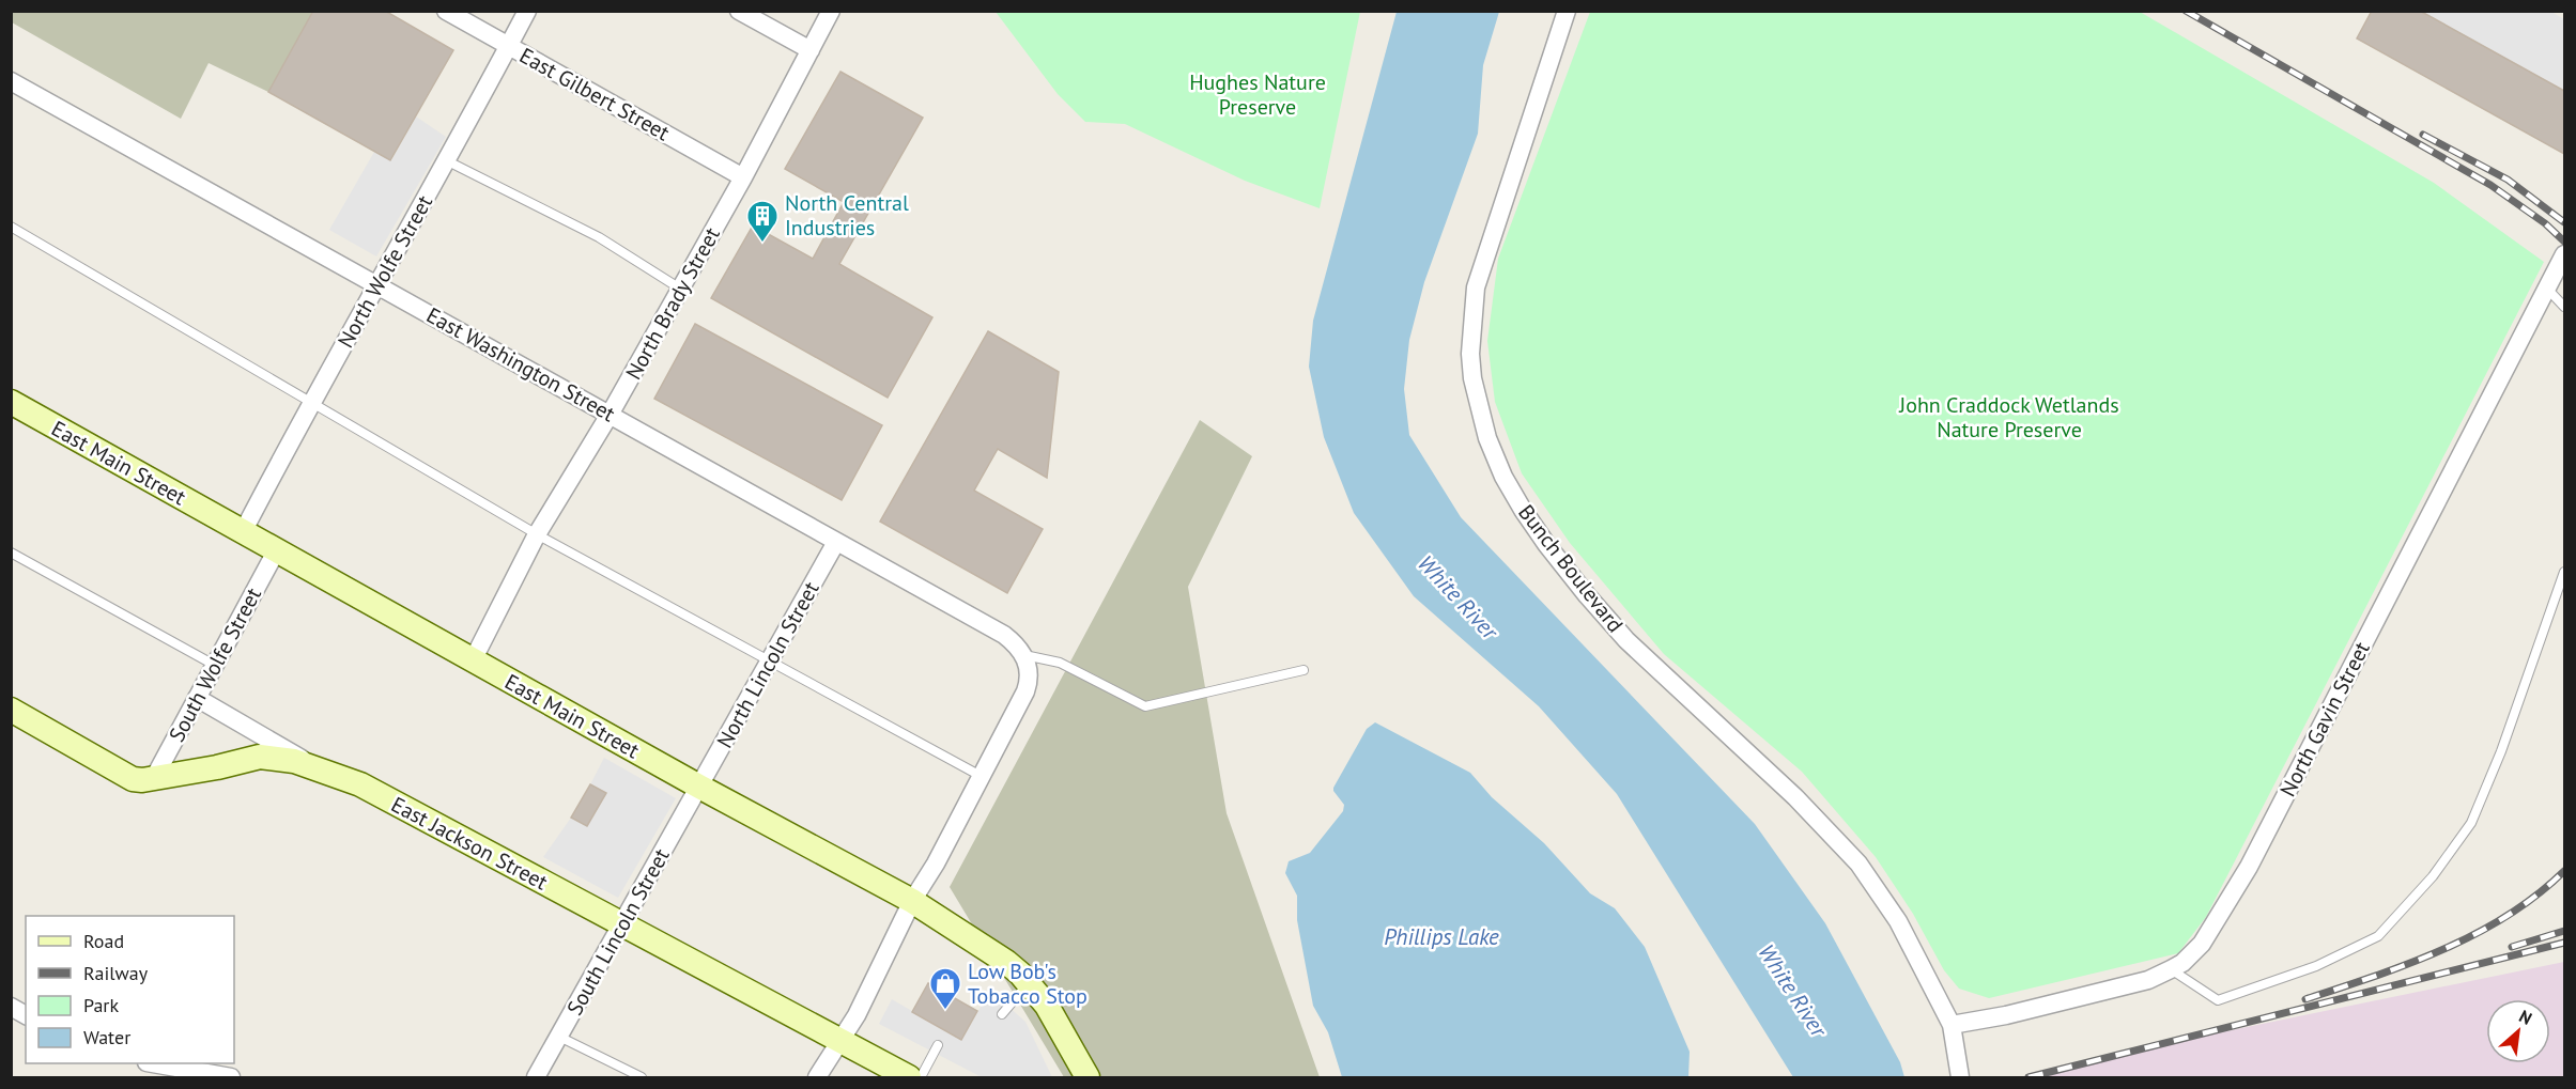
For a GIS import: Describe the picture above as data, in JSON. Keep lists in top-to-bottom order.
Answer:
{
  "streets": {
    "main road": ["East Main Street", "East Jackson Street"],
    "street": [
      "East Gilbert Street",
      "North Wolfe Street",
      "North Brady Street",
      "East Washington Street",
      "Bunch Boulevard",
      "South Wolfe Street",
      "North Lincoln Street",
      "North Gavin Street",
      "South Lincoln Street"
    ]
  },
  "crossings": [
    ["East Gilbert Street", "North Wolfe Street"],
    ["East Gilbert Street", "North Brady Street"],
    ["North Wolfe Street", "East Washington Street"],
    ["North Wolfe Street", "East Main Street"],
    ["North Brady Street", "East Washington Street"],
    ["North Brady Street", "East Main Street"],
    ["East Washington Street", "North Lincoln Street"],
    ["East Main Street", "South Wolfe Street"],
    ["East Main Street", "North Lincoln Street"],
    ["East Main Street", "South Lincoln Street"],
    ["Bunch Boulevard", "North Gavin Street"],
    ["South Wolfe Street", "East Jackson Street"],
    ["North Lincoln Street", "South Lincoln Street"],
    ["East Jackson Street", "South Lincoln Street"]
  ],
  "water": ["White River", "Phillips Lake"],
  "parks": ["Hughes Nature Preserve", "John Craddock Wetlands Nature Preserve"],
  "places": {
    "building": ["North Central Industries"],
    "shop": ["Low Bob's Tobacco Stop"]
  },
  "legend": [
    "Road",
    "Railway",
    "Park",
    "Water"
  ],
  "north": "top right"
}
